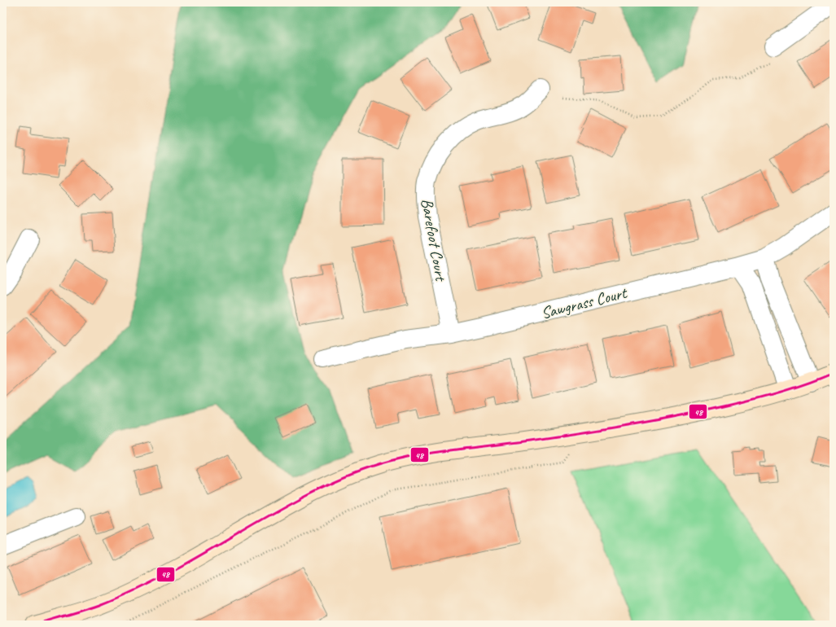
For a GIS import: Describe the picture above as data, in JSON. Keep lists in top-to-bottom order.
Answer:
{
  "streets": {
    "street": ["Barefoot Court", "Sawgrass Court"]
  },
  "crossings": [
    ["Barefoot Court", "Sawgrass Court"]
  ],
  "lines": ["transit line 48"]
}
